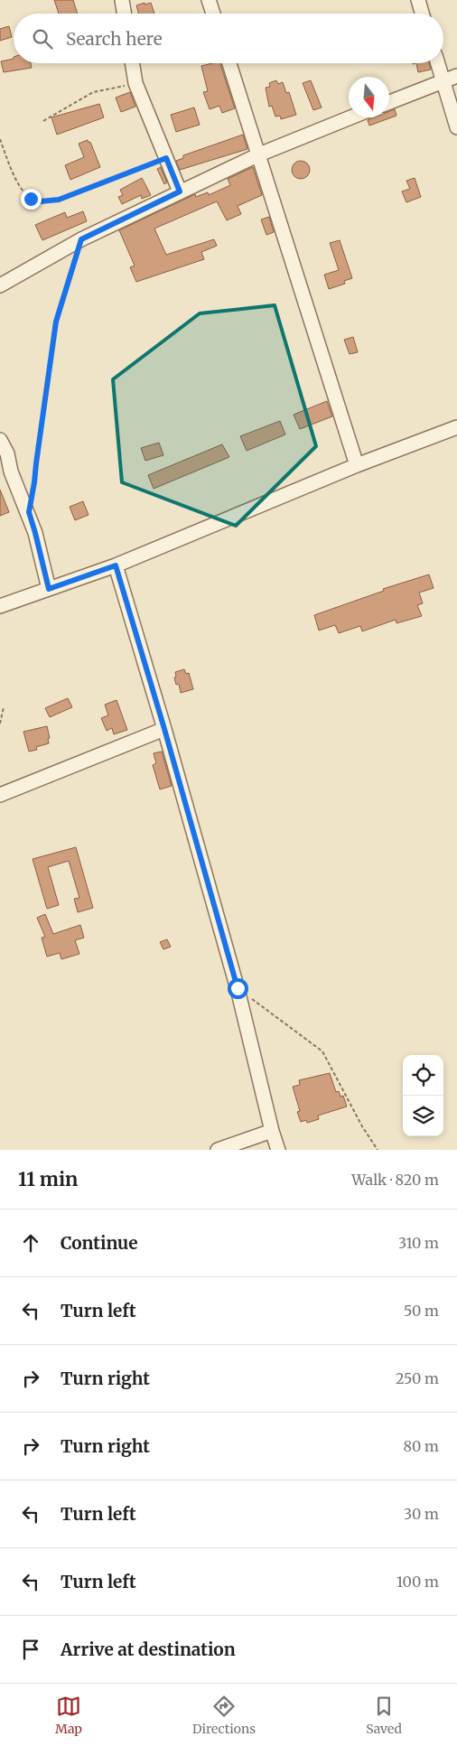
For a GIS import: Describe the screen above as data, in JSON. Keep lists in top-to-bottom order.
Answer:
{
  "north": "bottom",
  "page": {
    "search": "Search here",
    "heading": ["11 min", "Walk · 820 m"],
    "list": [
      ["Continue", "310 m"],
      ["Turn left", "50 m"],
      ["Turn right", "250 m"],
      ["Turn right", "80 m"],
      ["Turn left", "30 m"],
      ["Turn left", "100 m"],
      "Arrive at destination"
    ],
    "nav": ["Map", "Directions", "Saved"]
  }
}
